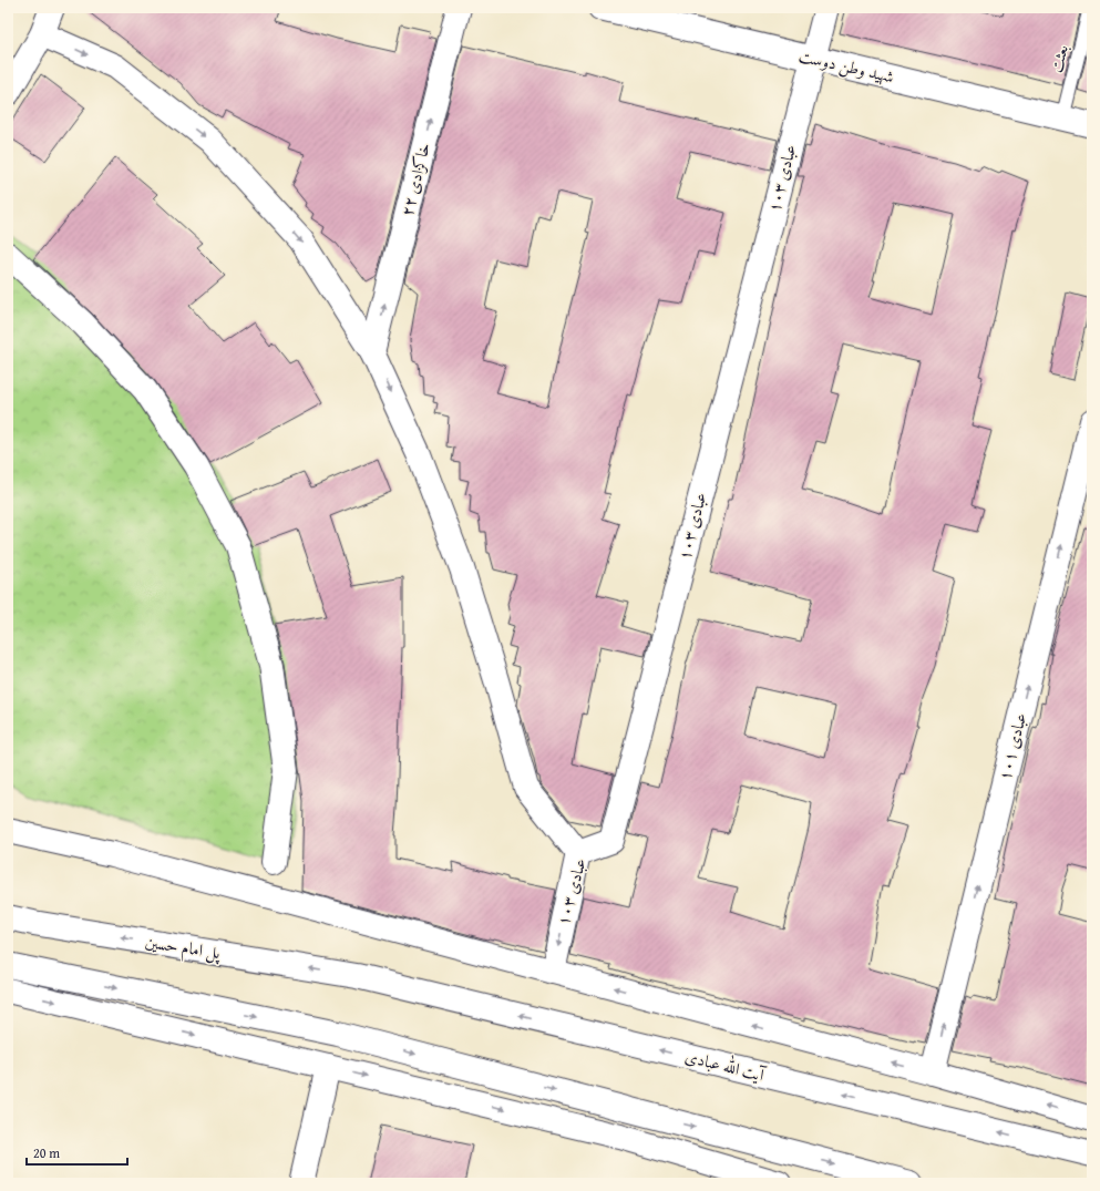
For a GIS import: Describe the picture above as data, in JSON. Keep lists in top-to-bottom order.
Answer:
{
  "streets": {
    "street": [
      "شهید وطن دوست",
      "عبادی ۱۰۳",
      "خاکزادی ۲۲",
      "عبادی ۱۰۱",
      "پل امام حسین",
      "آیت الله عبادی"
    ],
    "lane": ["بعثت"]
  },
  "crossings": [
    ["بعثت", "شهید وطن دوست"],
    ["شهید وطن دوست", "عبادی ۱۰۳"],
    ["پل امام حسین", "آیت الله عبادی"]
  ],
  "one_way": ["خاکزادی ۲۲", "عبادی ۱۰۱"],
  "scale_bar": "20 m"
}
